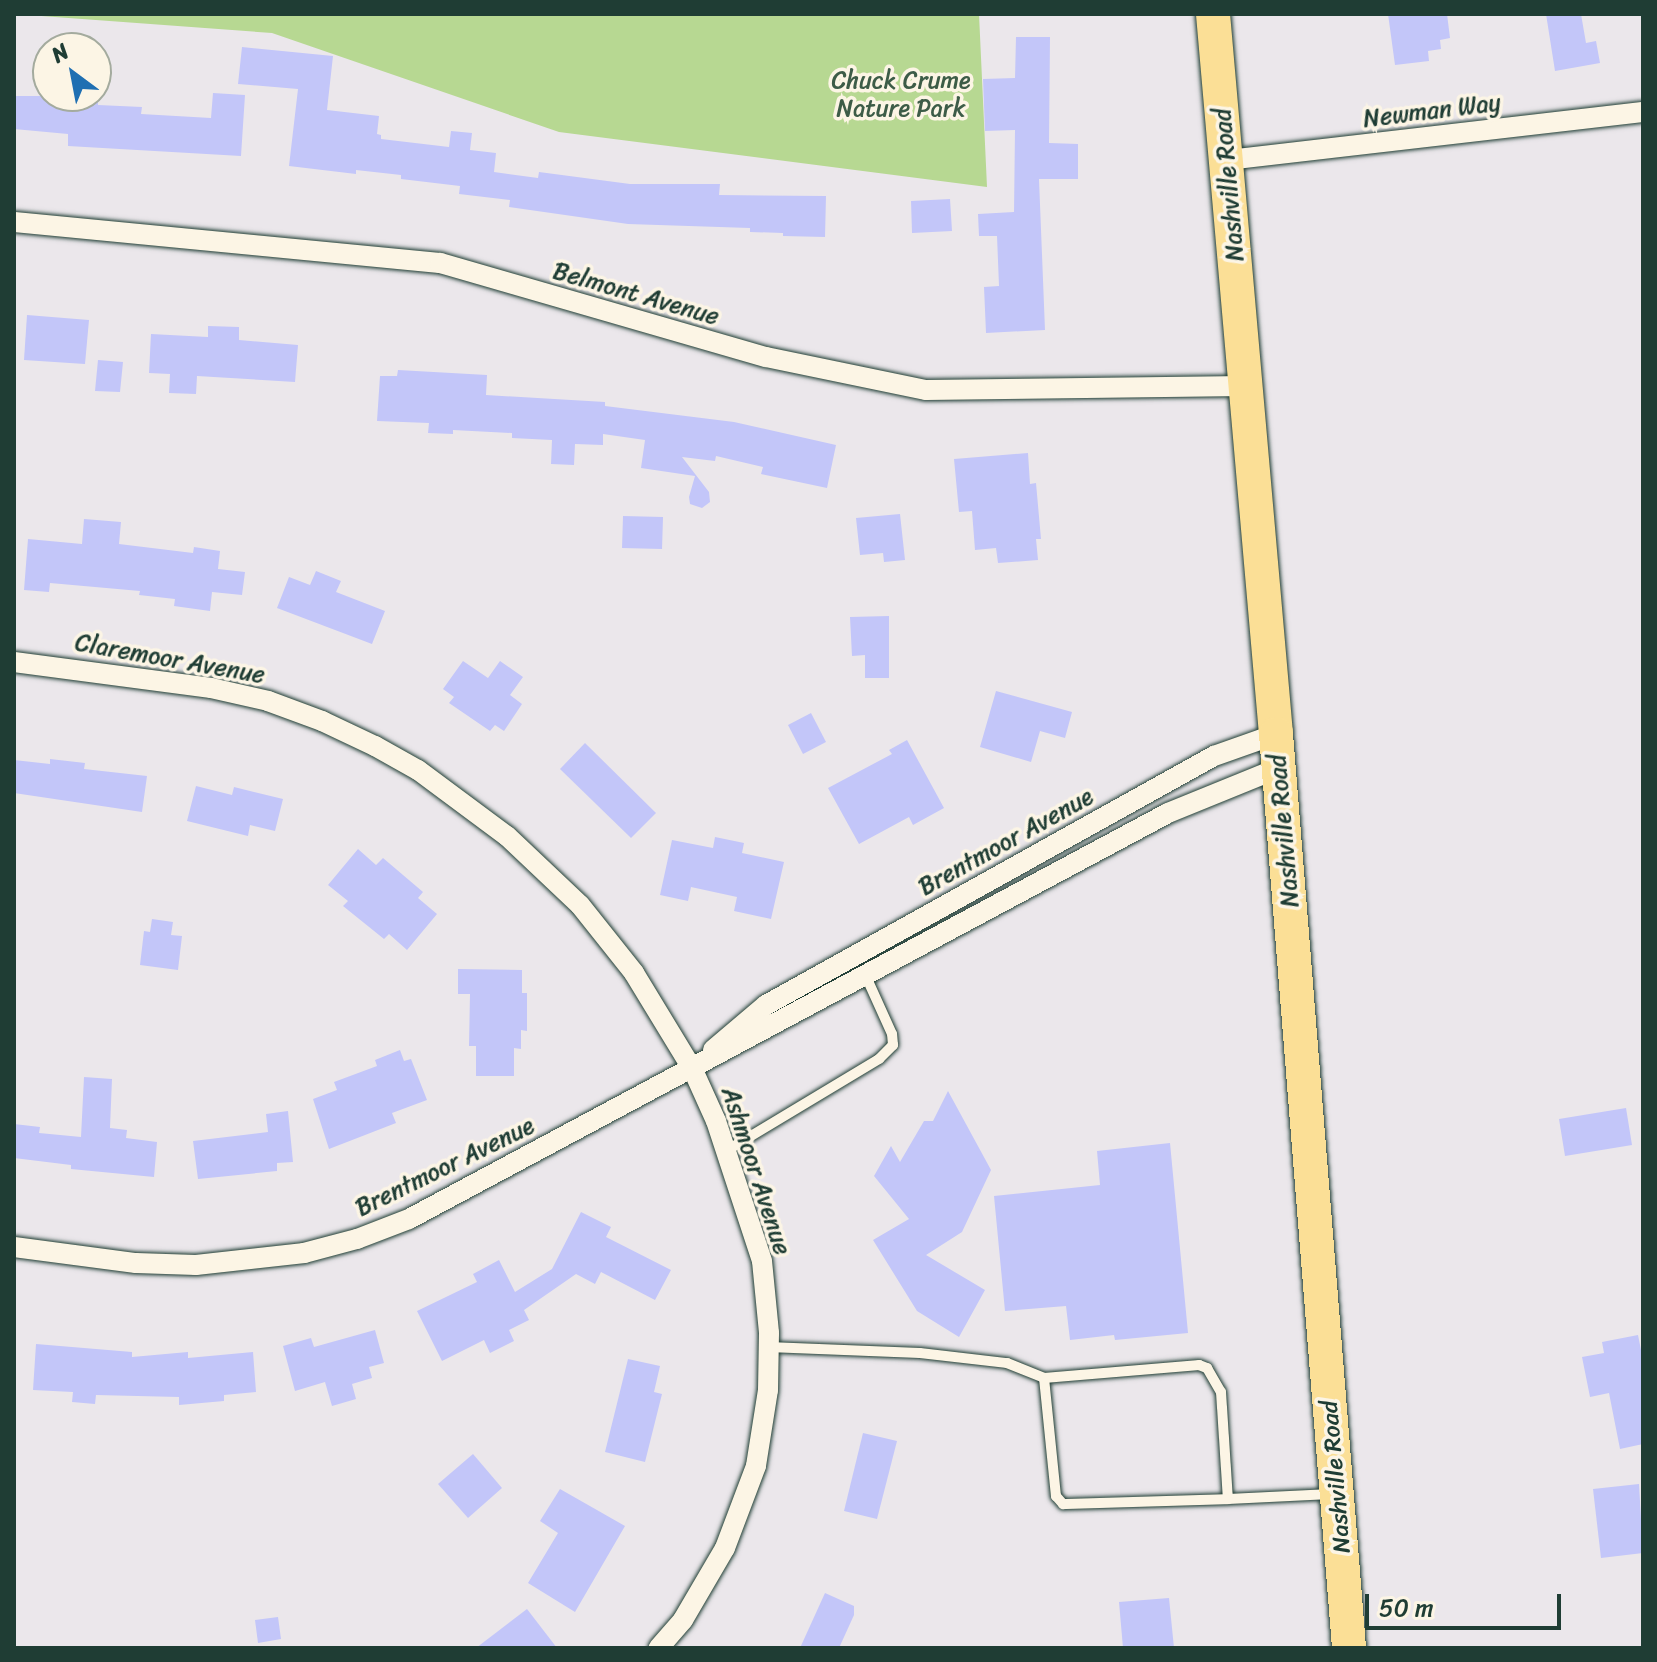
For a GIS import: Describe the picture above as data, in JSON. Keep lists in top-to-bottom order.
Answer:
{
  "streets": {
    "main road": ["Nashville Road"],
    "street": [
      "Newman Way",
      "Belmont Avenue",
      "Claremoor Avenue",
      "Brentmoor Avenue",
      "Ashmoor Avenue"
    ]
  },
  "crossings": [
    ["Newman Way", "Nashville Road"],
    ["Nashville Road", "Belmont Avenue"],
    ["Nashville Road", "Brentmoor Avenue"],
    ["Claremoor Avenue", "Brentmoor Avenue"],
    ["Claremoor Avenue", "Ashmoor Avenue"],
    ["Brentmoor Avenue", "Ashmoor Avenue"]
  ],
  "parks": ["Chuck Crume Nature Park"],
  "scale_bar": "50 m",
  "north": "top left"
}
